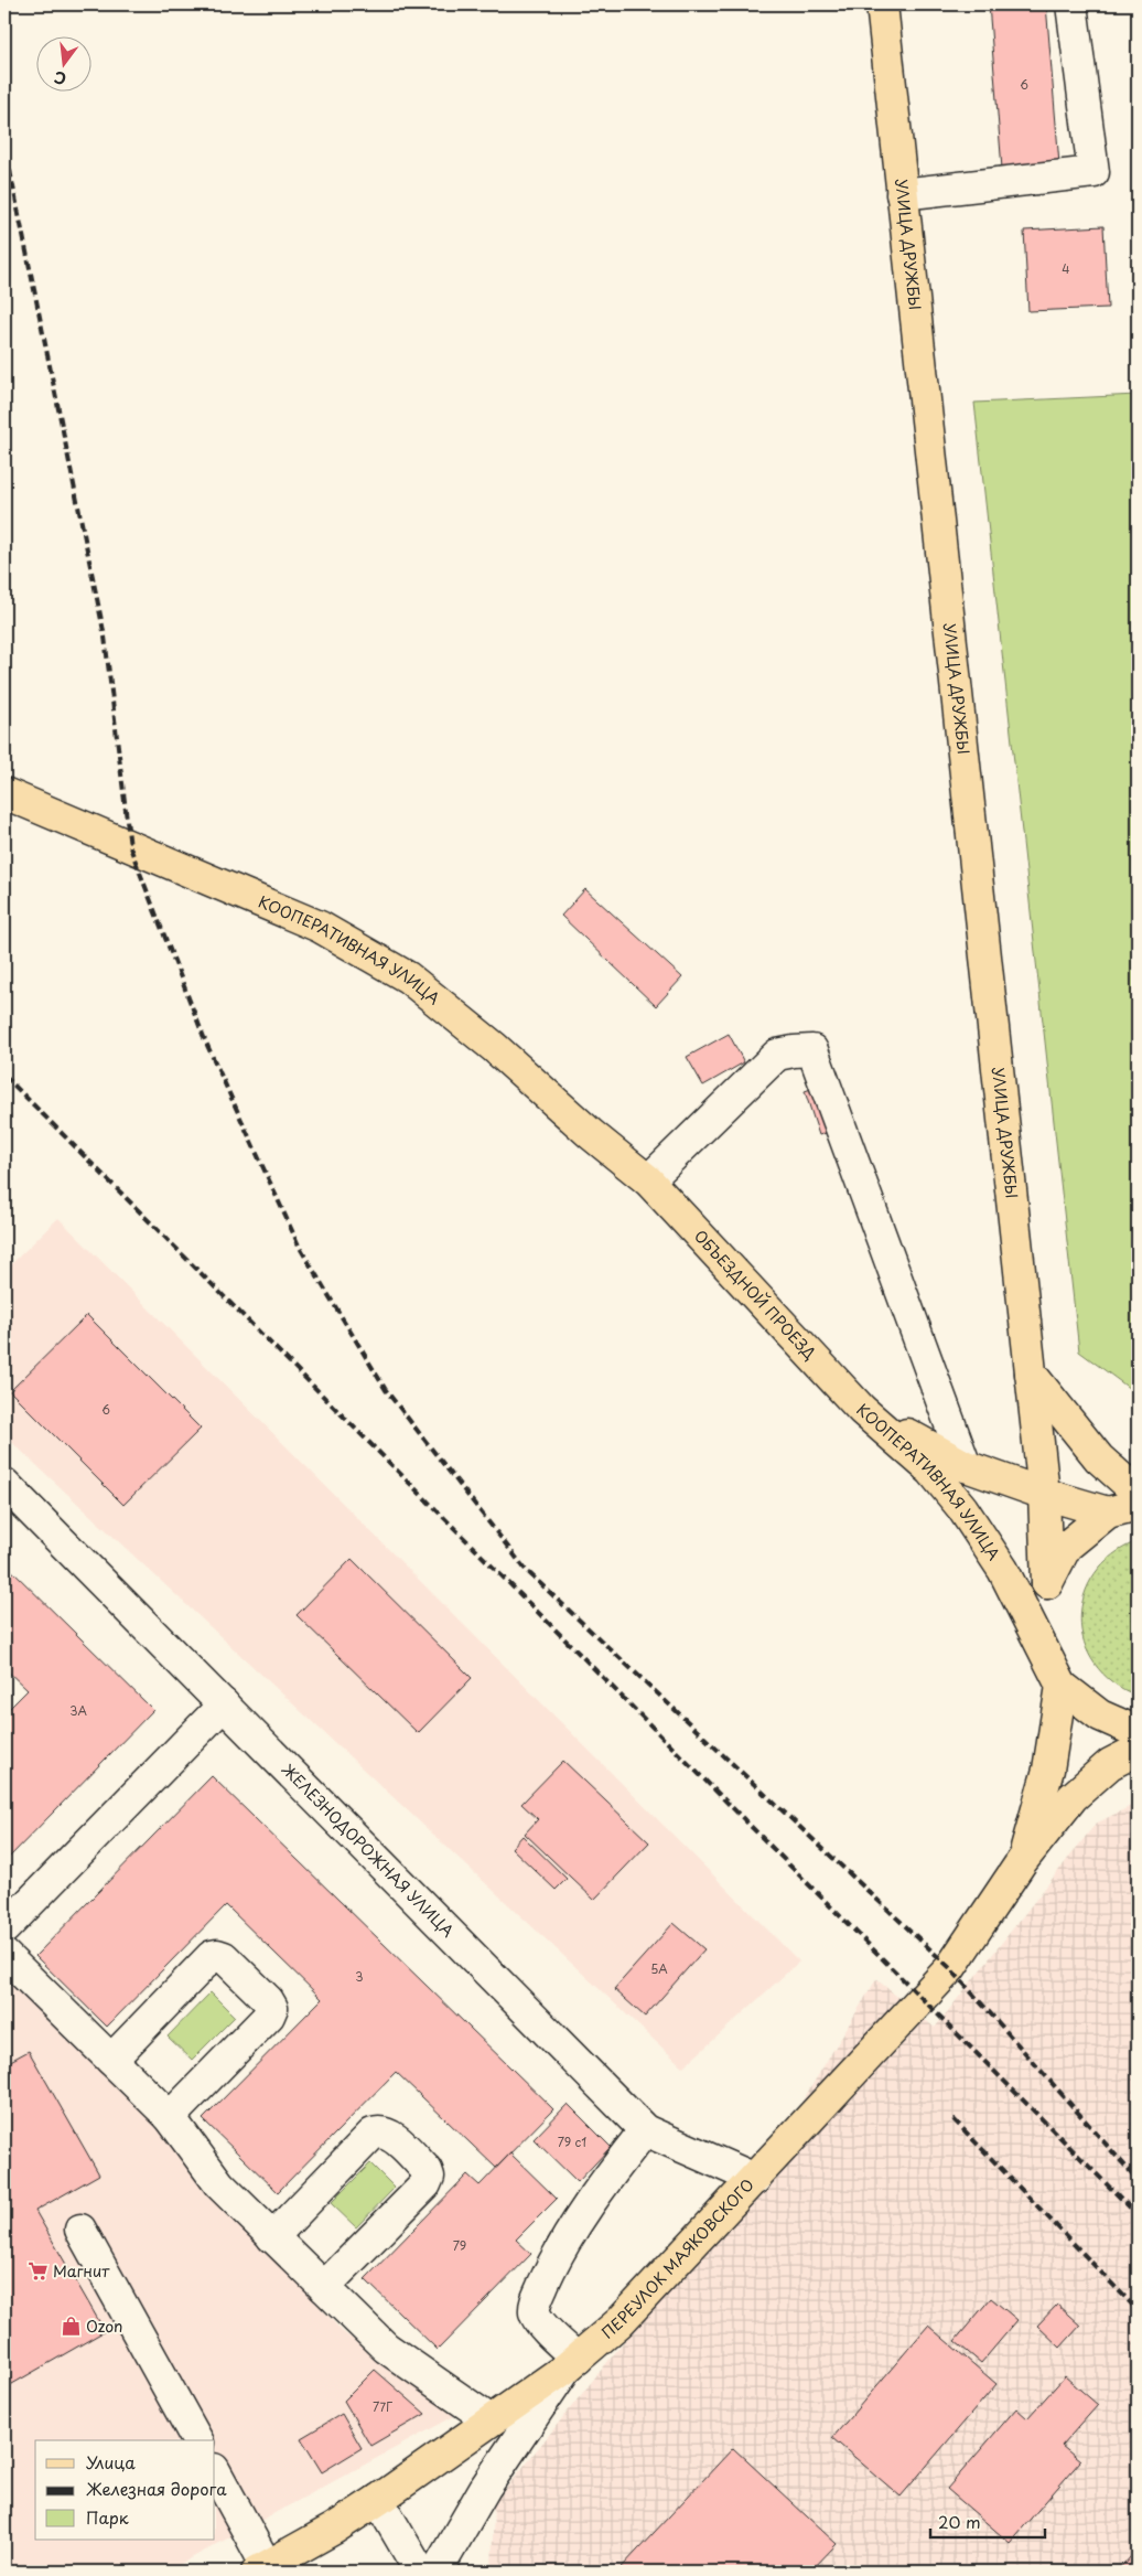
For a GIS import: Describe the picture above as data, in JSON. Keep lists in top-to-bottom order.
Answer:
{
  "streets": {
    "main road": [
      "УЛИЦА ДРУЖБЫ",
      "КООПЕРАТИВНАЯ УЛИЦА",
      "ОБЪЕЗДНОЙ ПРОЕЗД",
      "ПЕРЕУЛОК МАЯКОВСКОГО"
    ],
    "street": ["ЖЕЛЕЗНОДОРОЖНАЯ УЛИЦА"]
  },
  "crossings": [
    ["УЛИЦА ДРУЖБЫ", "КООПЕРАТИВНАЯ УЛИЦА"],
    ["КООПЕРАТИВНАЯ УЛИЦА", "ОБЪЕЗДНОЙ ПРОЕЗД"],
    ["ЖЕЛЕЗНОДОРОЖНАЯ УЛИЦА", "ПЕРЕУЛОК МАЯКОВСКОГО"]
  ],
  "places": {
    "supermarket": ["Магнит"],
    "shop": ["Ozon"]
  },
  "house_numbers": [
    "6",
    "4",
    "6",
    "3А",
    "5А",
    "3",
    "79 с1",
    "79",
    "77Г"
  ],
  "legend": ["Улица", "Железная дорога", "Парк"],
  "scale_bar": "20 m",
  "north": "bottom"
}
